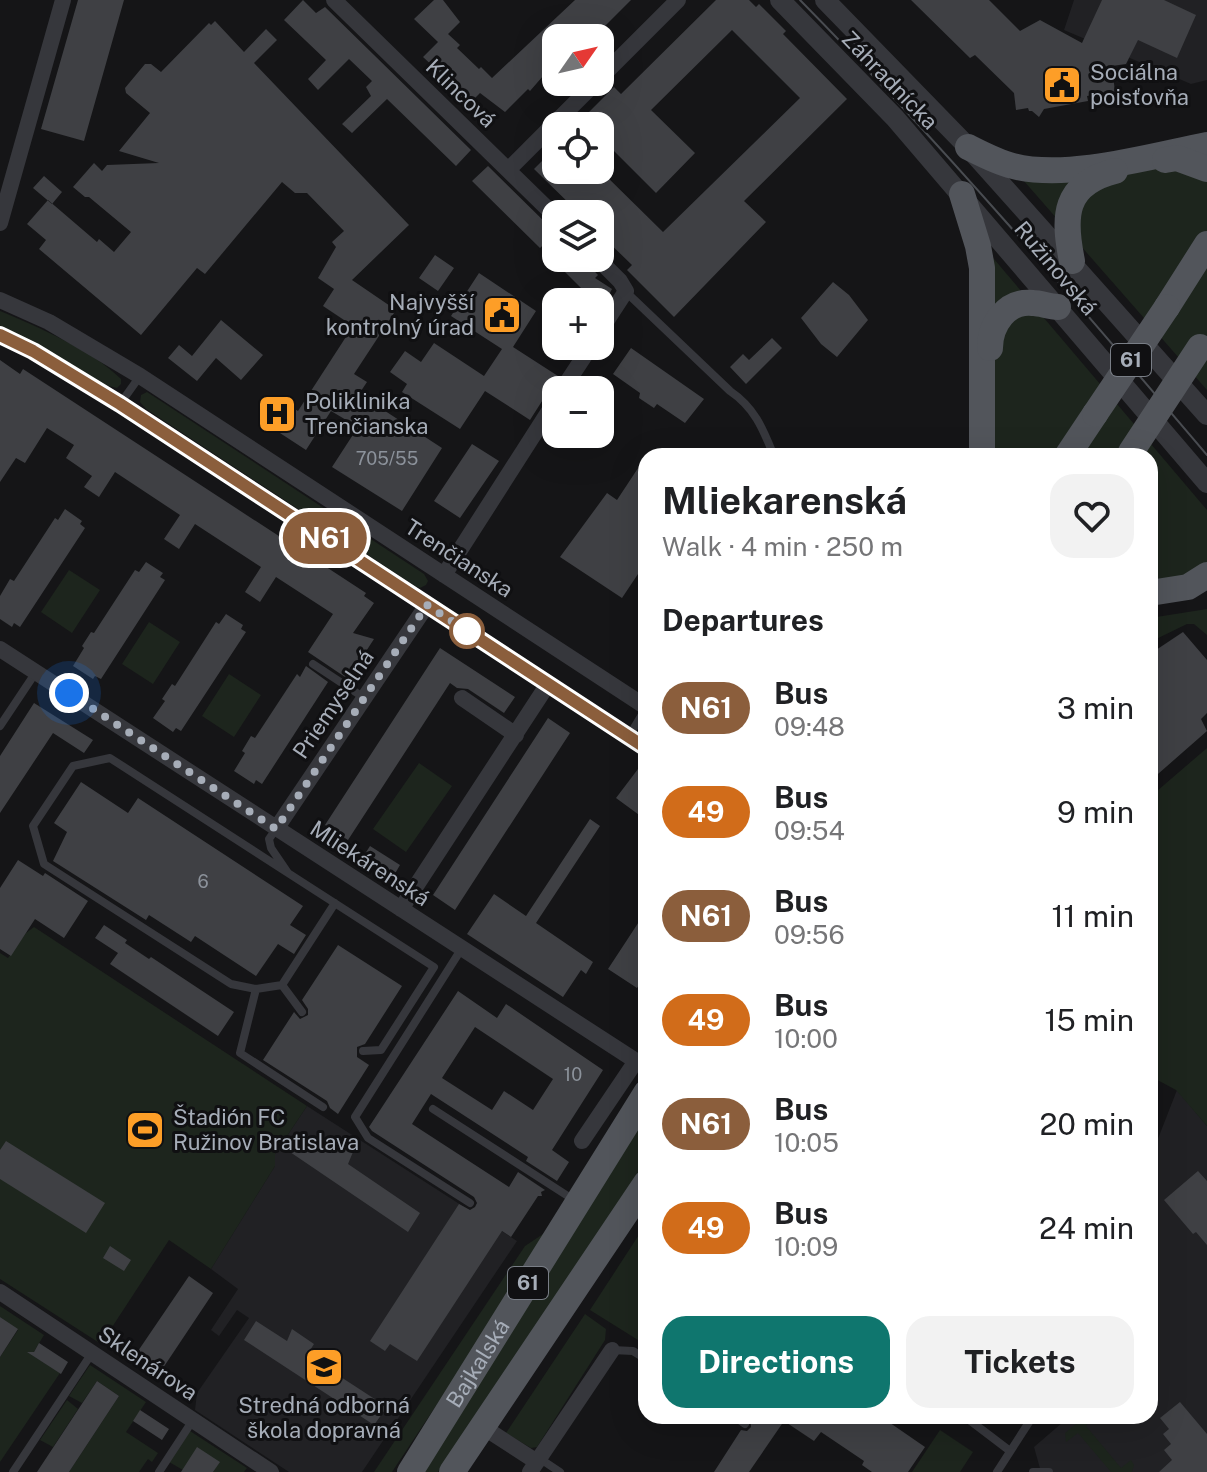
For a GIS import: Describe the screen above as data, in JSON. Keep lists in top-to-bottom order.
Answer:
{
  "streets": {
    "main road": ["61", "Bajkalská"],
    "street": [
      "Záhradnícka",
      "Klincová",
      "Ružinovská",
      "Trenčianska",
      "Priemyselná",
      "Mliekárenská",
      "Sklenárova"
    ]
  },
  "crossings": [
    ["Záhradnícka", "Ružinovská"],
    ["Priemyselná", "Mliekárenská"]
  ],
  "places": {
    "public building": ["Sociálna poisťovňa", "Najvyšší kontrolný úrad"],
    "hospital": ["Poliklinika Trenčianska"],
    "sports": ["Štadión FC Ružinov Bratislava"],
    "school or university": ["Stredná odborná škola dopravná"]
  },
  "lines": ["bus line N61"],
  "house_numbers": ["705/55", "6", "10"],
  "north": "top right",
  "page": {
    "on_map": "N61",
    "map_buttons": ["+", "−"],
    "heading": [
      ["Mliekarenská", "Walk · 4 min · 250 m"],
      "Departures"
    ],
    "list": [
      {
        "mark": "N61",
        "name": "Bus",
        "note": "09:48",
        "value": "3 min"
      },
      {
        "mark": "49",
        "name": "Bus",
        "note": "09:54",
        "value": "9 min"
      },
      {
        "mark": "N61",
        "name": "Bus",
        "note": "09:56",
        "value": "11 min"
      },
      {
        "mark": "49",
        "name": "Bus",
        "note": "10:00",
        "value": "15 min"
      },
      {
        "mark": "N61",
        "name": "Bus",
        "note": "10:05",
        "value": "20 min"
      },
      {
        "mark": "49",
        "name": "Bus",
        "note": "10:09",
        "value": "24 min"
      }
    ],
    "buttons": ["Directions", "Tickets"]
  }
}
